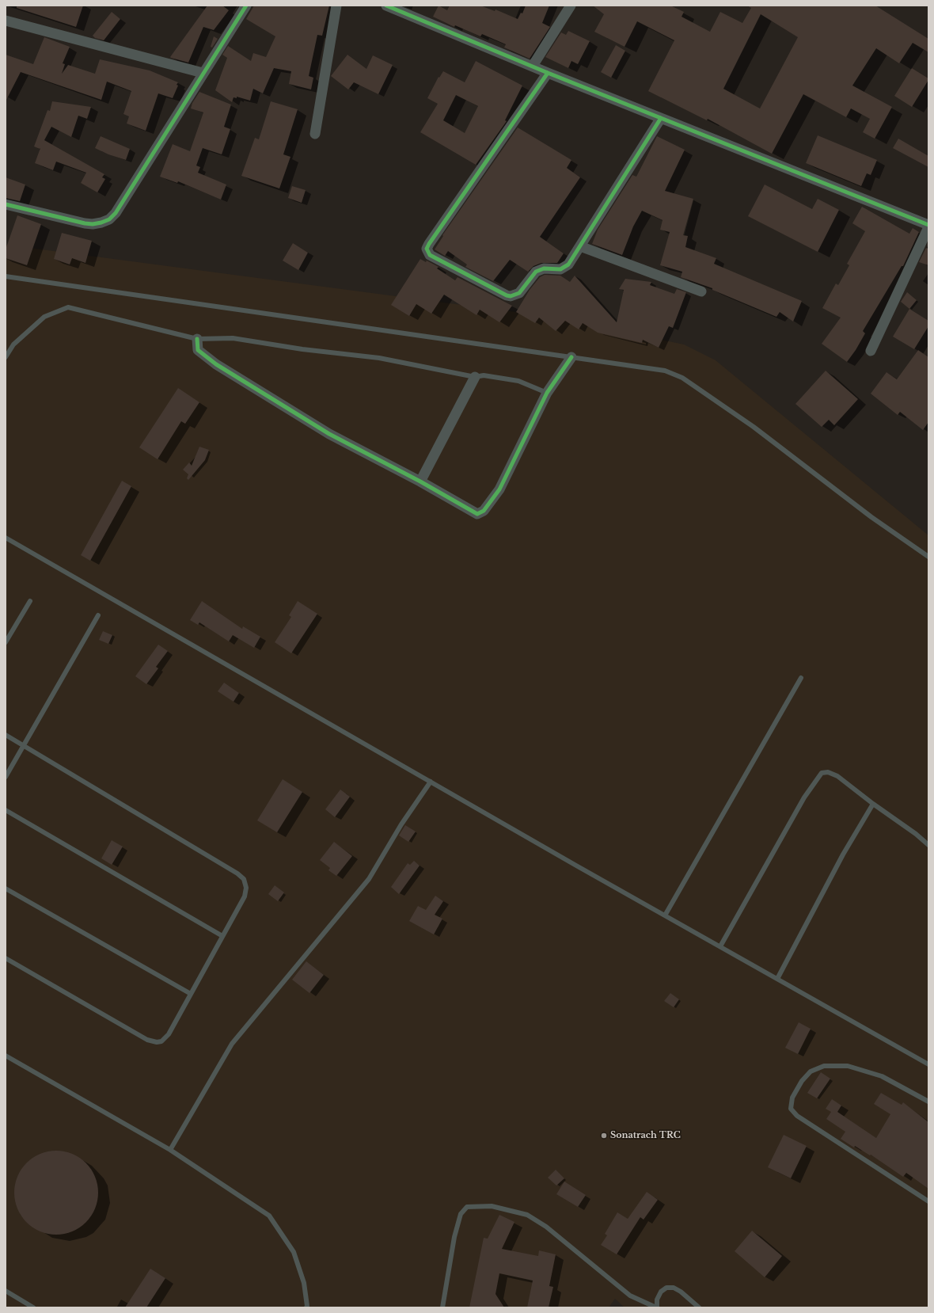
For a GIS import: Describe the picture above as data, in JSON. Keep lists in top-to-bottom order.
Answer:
{
  "places": ["Sonatrach TRC"]
}
